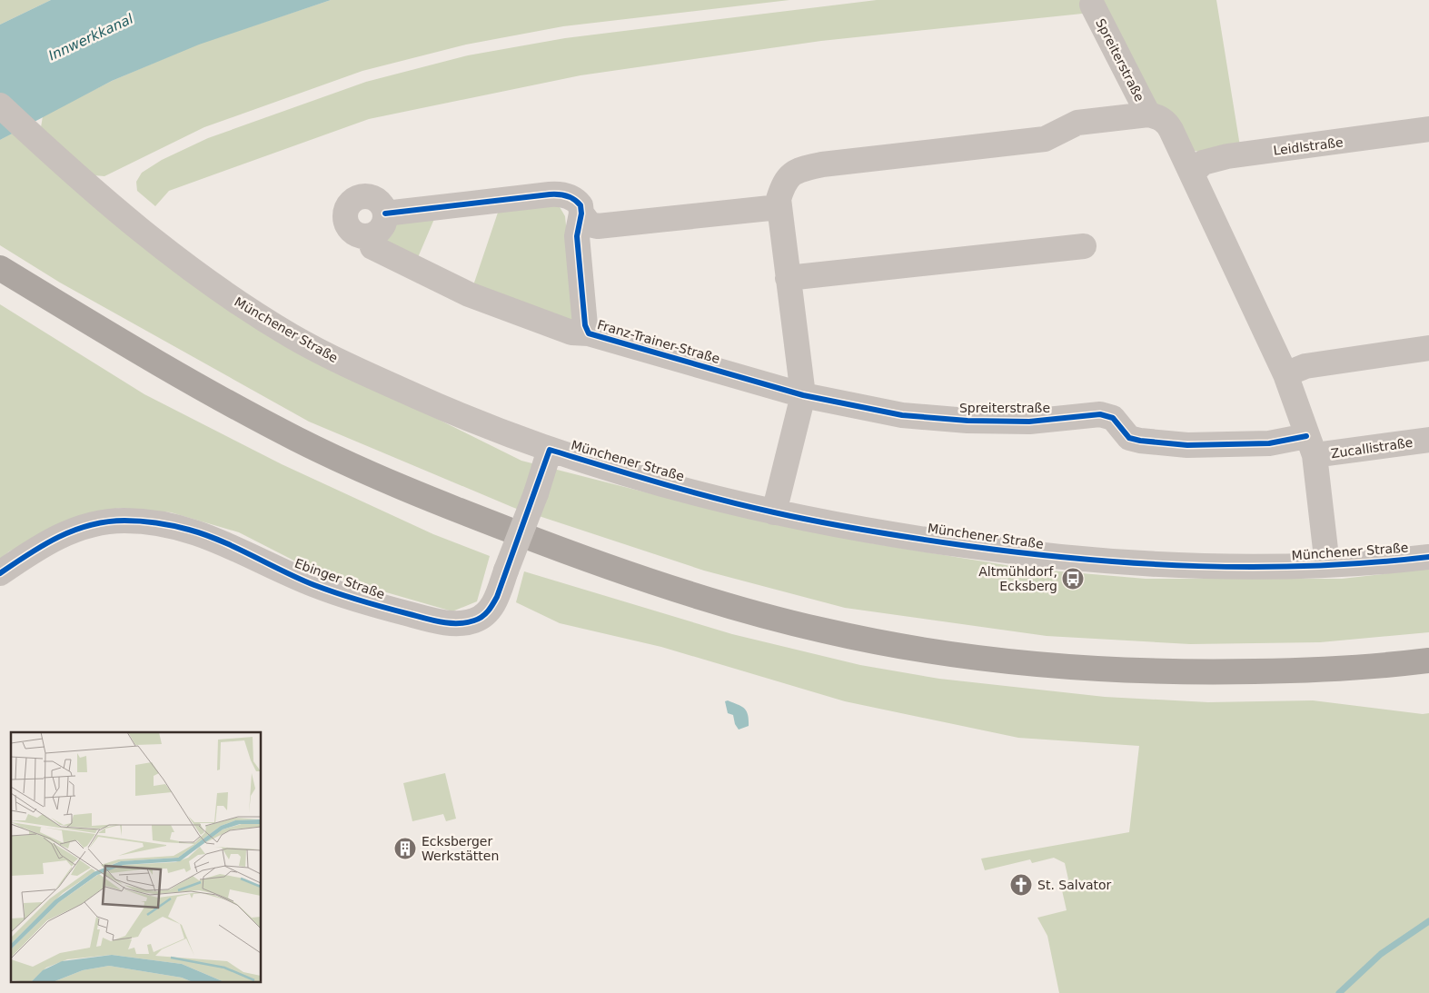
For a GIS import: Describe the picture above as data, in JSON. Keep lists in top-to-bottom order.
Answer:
{
  "streets": {
    "street": [
      "Spreiterstraße",
      "Leidlstraße",
      "Münchener Straße",
      "Franz-Trainer-Straße",
      "Zucallistraße",
      "Ebinger Straße"
    ]
  },
  "crossings": [
    ["Spreiterstraße", "Leidlstraße"],
    ["Spreiterstraße", "Münchener Straße"],
    ["Spreiterstraße", "Franz-Trainer-Straße"],
    ["Spreiterstraße", "Zucallistraße"],
    ["Münchener Straße", "Ebinger Straße"]
  ],
  "water": ["Innwerkkanal"],
  "places": {
    "bus stop": ["Altmühldorf, Ecksberg"],
    "building": ["Ecksberger Werkstätten"],
    "church": ["St. Salvator"]
  }
}
